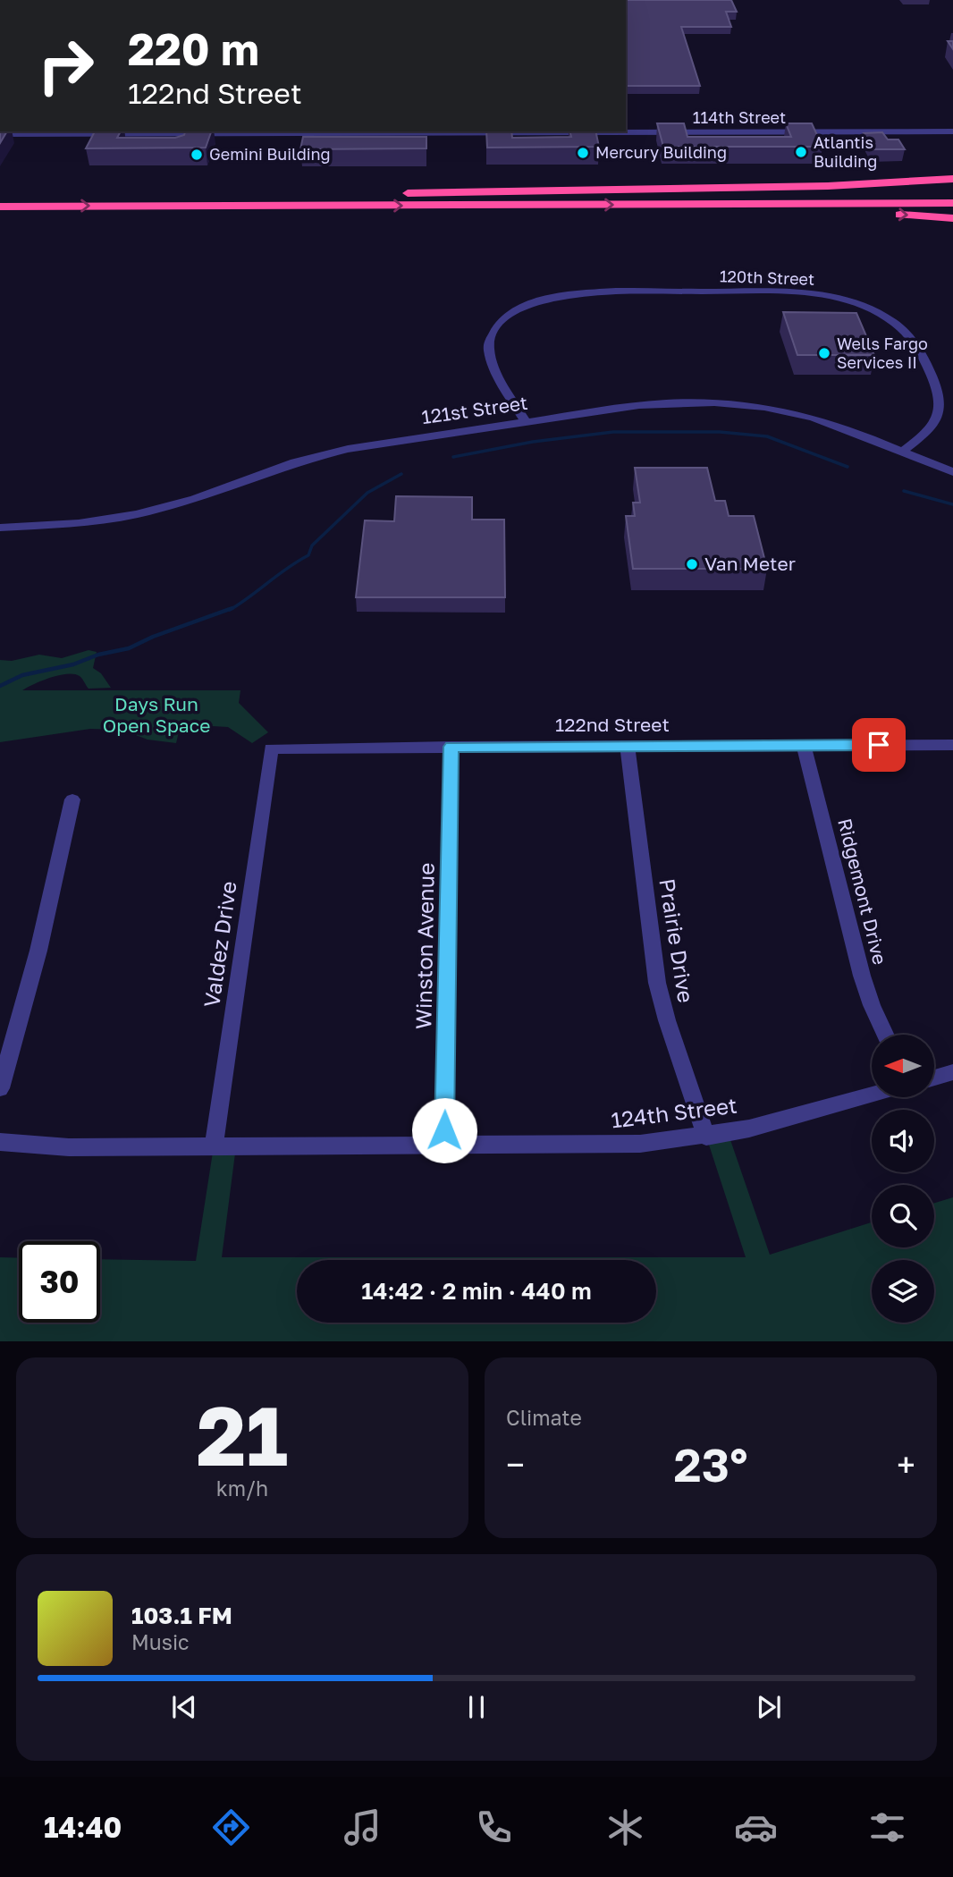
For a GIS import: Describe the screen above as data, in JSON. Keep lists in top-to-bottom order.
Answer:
{
  "streets": {
    "street": [
      "114th Street",
      "120th Street",
      "121st Street",
      "122nd Street",
      "Ridgemont Drive",
      "Prairie Drive",
      "Valdez Drive",
      "Winston Avenue",
      "124th Street"
    ]
  },
  "crossings": [
    ["120th Street", "121st Street"],
    ["122nd Street", "Ridgemont Drive"],
    ["122nd Street", "Prairie Drive"],
    ["122nd Street", "Valdez Drive"],
    ["122nd Street", "Winston Avenue"],
    ["Prairie Drive", "124th Street"],
    ["Valdez Drive", "124th Street"],
    ["Winston Avenue", "124th Street"]
  ],
  "parks": ["Days Run Open Space"],
  "places": [
    "Atlantis Building",
    "Mercury Building",
    "Gemini Building",
    "Wells Fargo Services II",
    "Van Meter"
  ],
  "north": "left",
  "page": {
    "turn": ["220 m", "122nd Street"],
    "limit": "30",
    "trip": "14:42 · 2 min · 440 m",
    "tile": [
      ["21", "km/h"],
      "Climate"
    ],
    "heat": ["−", "23°", "+"],
    "song": ["103.1 FM", "Music"],
    "tabs": "14:40"
  }
}
